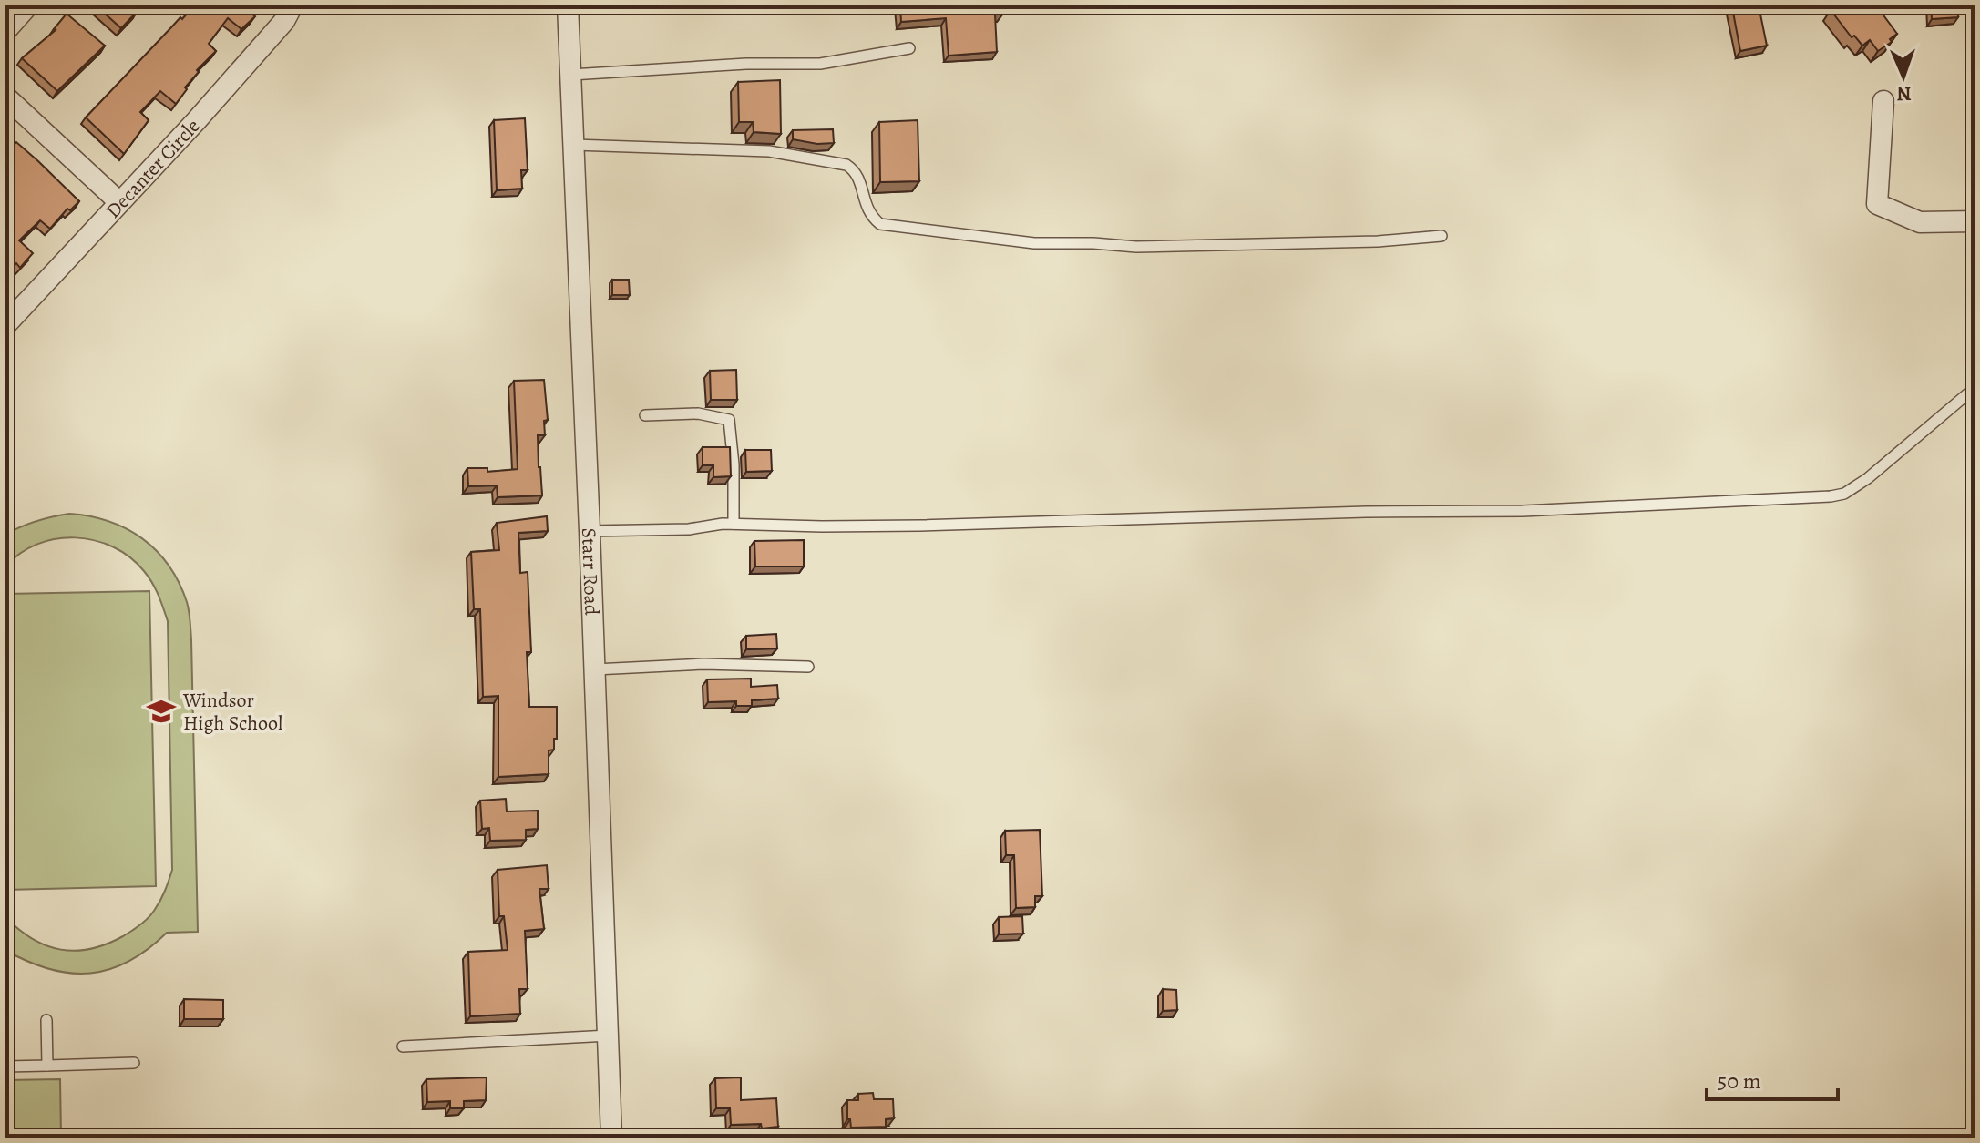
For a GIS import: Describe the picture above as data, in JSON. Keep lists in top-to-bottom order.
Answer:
{
  "streets": {
    "street": ["Decanter Circle", "Starr Road"]
  },
  "places": {
    "school or university": ["Windsor High School"]
  },
  "scale_bar": "50 m",
  "north": "bottom"
}
